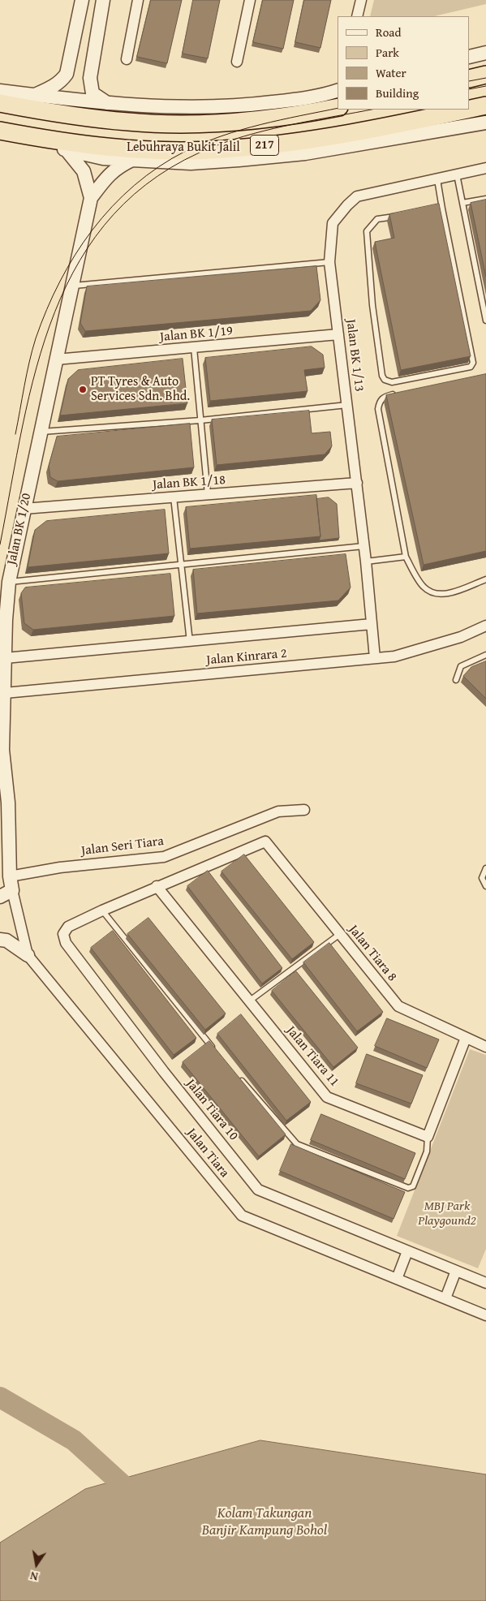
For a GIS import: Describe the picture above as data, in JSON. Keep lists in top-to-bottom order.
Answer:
{
  "streets": {
    "highway": ["217", "Lebuhraya Bukit Jalil"],
    "street": [
      "Jalan BK 1/19",
      "Jalan BK 1/13",
      "Jalan BK 1/18",
      "Jalan BK 1/20",
      "Jalan Kinrara 2",
      "Jalan Seri Tiara",
      "Jalan Tiara 8",
      "Jalan Tiara 11",
      "Jalan Tiara 10",
      "Jalan Tiara"
    ]
  },
  "crossings": [
    ["Jalan BK 1/19", "Jalan BK 1/13"],
    ["Jalan BK 1/19", "Jalan BK 1/20"],
    ["Jalan BK 1/13", "Jalan BK 1/18"],
    ["Jalan BK 1/13", "Jalan Kinrara 2"],
    ["Jalan BK 1/18", "Jalan BK 1/20"],
    ["Jalan BK 1/20", "Jalan Kinrara 2"],
    ["Jalan BK 1/20", "Jalan Seri Tiara"],
    ["Jalan BK 1/20", "Jalan Tiara"],
    ["Jalan Tiara 8", "Jalan Tiara 10"],
    ["Jalan Tiara 11", "Jalan Tiara 10"]
  ],
  "water": ["Kolam Takungan Banjir Kampung Bohol"],
  "parks": ["MBJ Park Playgound2"],
  "places": ["PT Tyres & Auto Services Sdn. Bhd."],
  "legend": [
    "Road",
    "Park",
    "Water",
    "Building"
  ],
  "north": "bottom"
}
